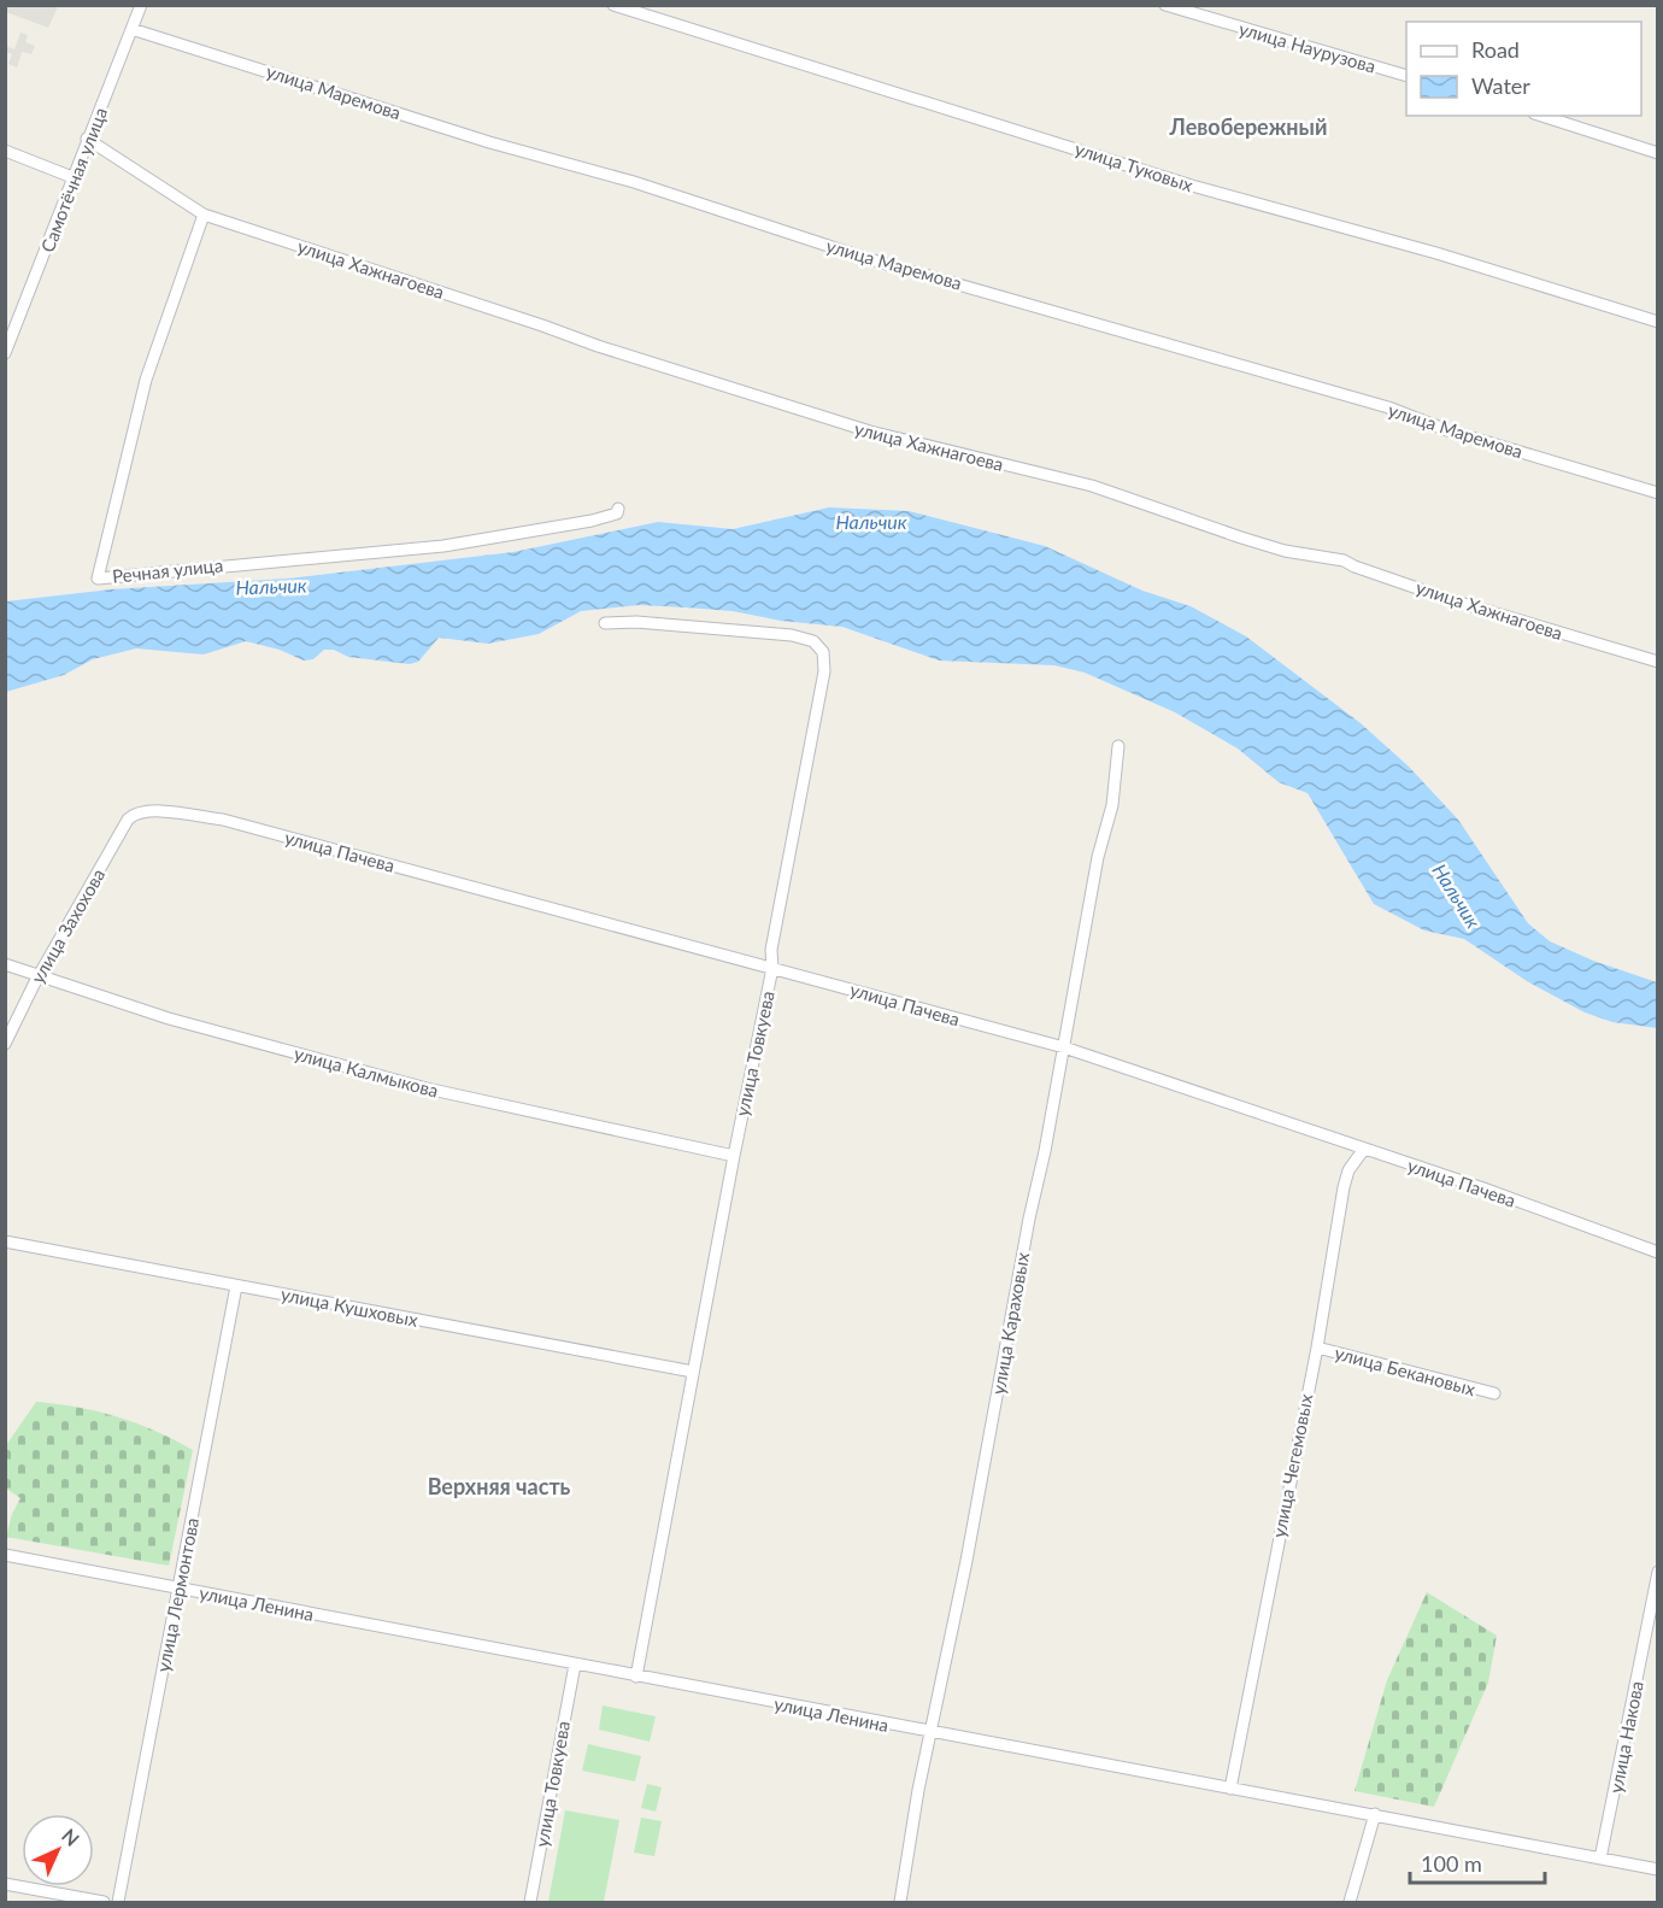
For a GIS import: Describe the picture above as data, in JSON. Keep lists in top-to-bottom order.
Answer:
{
  "streets": {
    "street": [
      "улица Наурузова",
      "улица Маремова",
      "улица Туковых",
      "Самотёчная улица",
      "улица Хажнагоева",
      "Речная улица",
      "улица Пачева",
      "улица Захохова",
      "улица Товкуева",
      "улица Калмыкова",
      "улица Кушховых",
      "улица Караховых",
      "улица Бекановых",
      "улица Чегемовых",
      "улица Лермонтова",
      "улица Ленина",
      "улица Накова"
    ]
  },
  "crossings": [
    ["улица Маремова", "Самотёчная улица"],
    ["улица Хажнагоева", "Речная улица"],
    ["улица Пачева", "улица Захохова"],
    ["улица Пачева", "улица Товкуева"],
    ["улица Пачева", "улица Караховых"],
    ["улица Пачева", "улица Чегемовых"],
    ["улица Захохова", "улица Калмыкова"],
    ["улица Товкуева", "улица Калмыкова"],
    ["улица Товкуева", "улица Кушховых"],
    ["улица Товкуева", "улица Ленина"],
    ["улица Кушховых", "улица Лермонтова"],
    ["улица Караховых", "улица Ленина"],
    ["улица Бекановых", "улица Чегемовых"],
    ["улица Чегемовых", "улица Ленина"],
    ["улица Лермонтова", "улица Ленина"],
    ["улица Ленина", "улица Накова"]
  ],
  "districts": ["Левобережный", "Верхняя часть"],
  "water": ["Нальчик"],
  "legend": ["Road", "Water"],
  "scale_bar": "100 m",
  "north": "top right"
}
